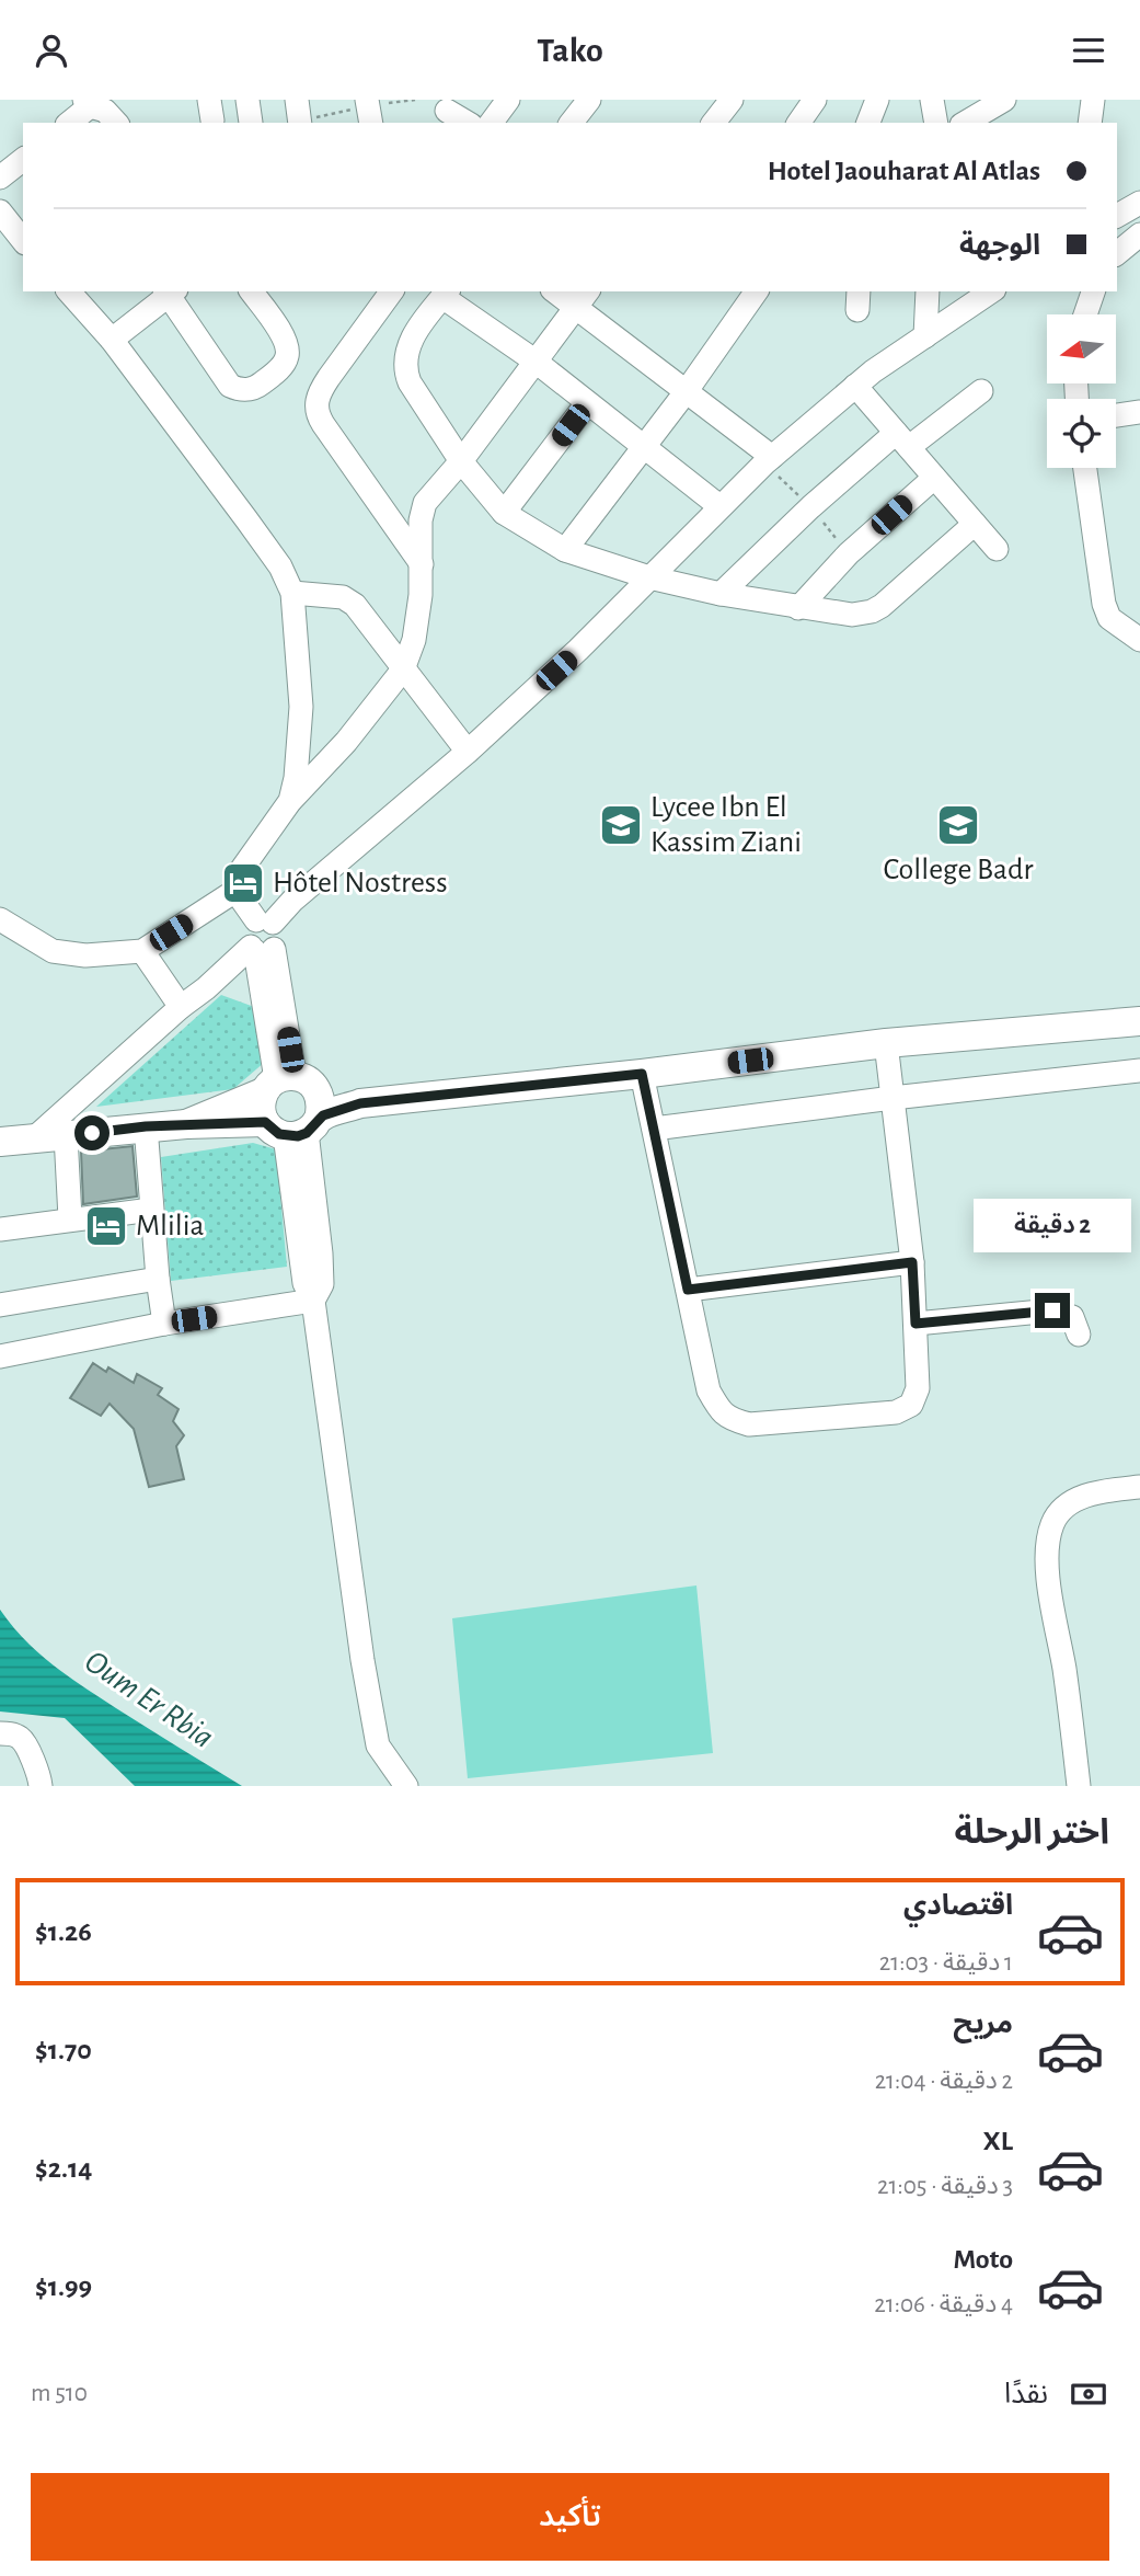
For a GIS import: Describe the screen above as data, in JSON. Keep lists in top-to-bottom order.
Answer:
{
  "water": ["Oum Er Rbia"],
  "places": {
    "school or university": ["Lycee Ibn El Kassim Ziani", "College Badr"],
    "hotel": ["Hôtel Nostress", "Mlilia"]
  },
  "north": "left",
  "page": {
    "header": "Tako",
    "banner": ["Hotel Jaouharat Al Atlas", "الوجهة"],
    "bubble": "2 دقيقة",
    "heading": "اختر الرحلة",
    "list": [
      {
        "name": "اقتصادي",
        "note": "1 دقيقة · 21:03",
        "value": "$1.26"
      },
      {
        "name": "مريح",
        "note": "2 دقيقة · 21:04",
        "value": "$1.70"
      },
      {
        "name": "XL",
        "note": "3 دقيقة · 21:05",
        "value": "$2.14"
      },
      {
        "name": "Moto",
        "note": "4 دقيقة · 21:06",
        "value": "$1.99"
      }
    ],
    "pay": ["نقدًا", "510 m"],
    "buttons": "تأكيد"
  }
}
